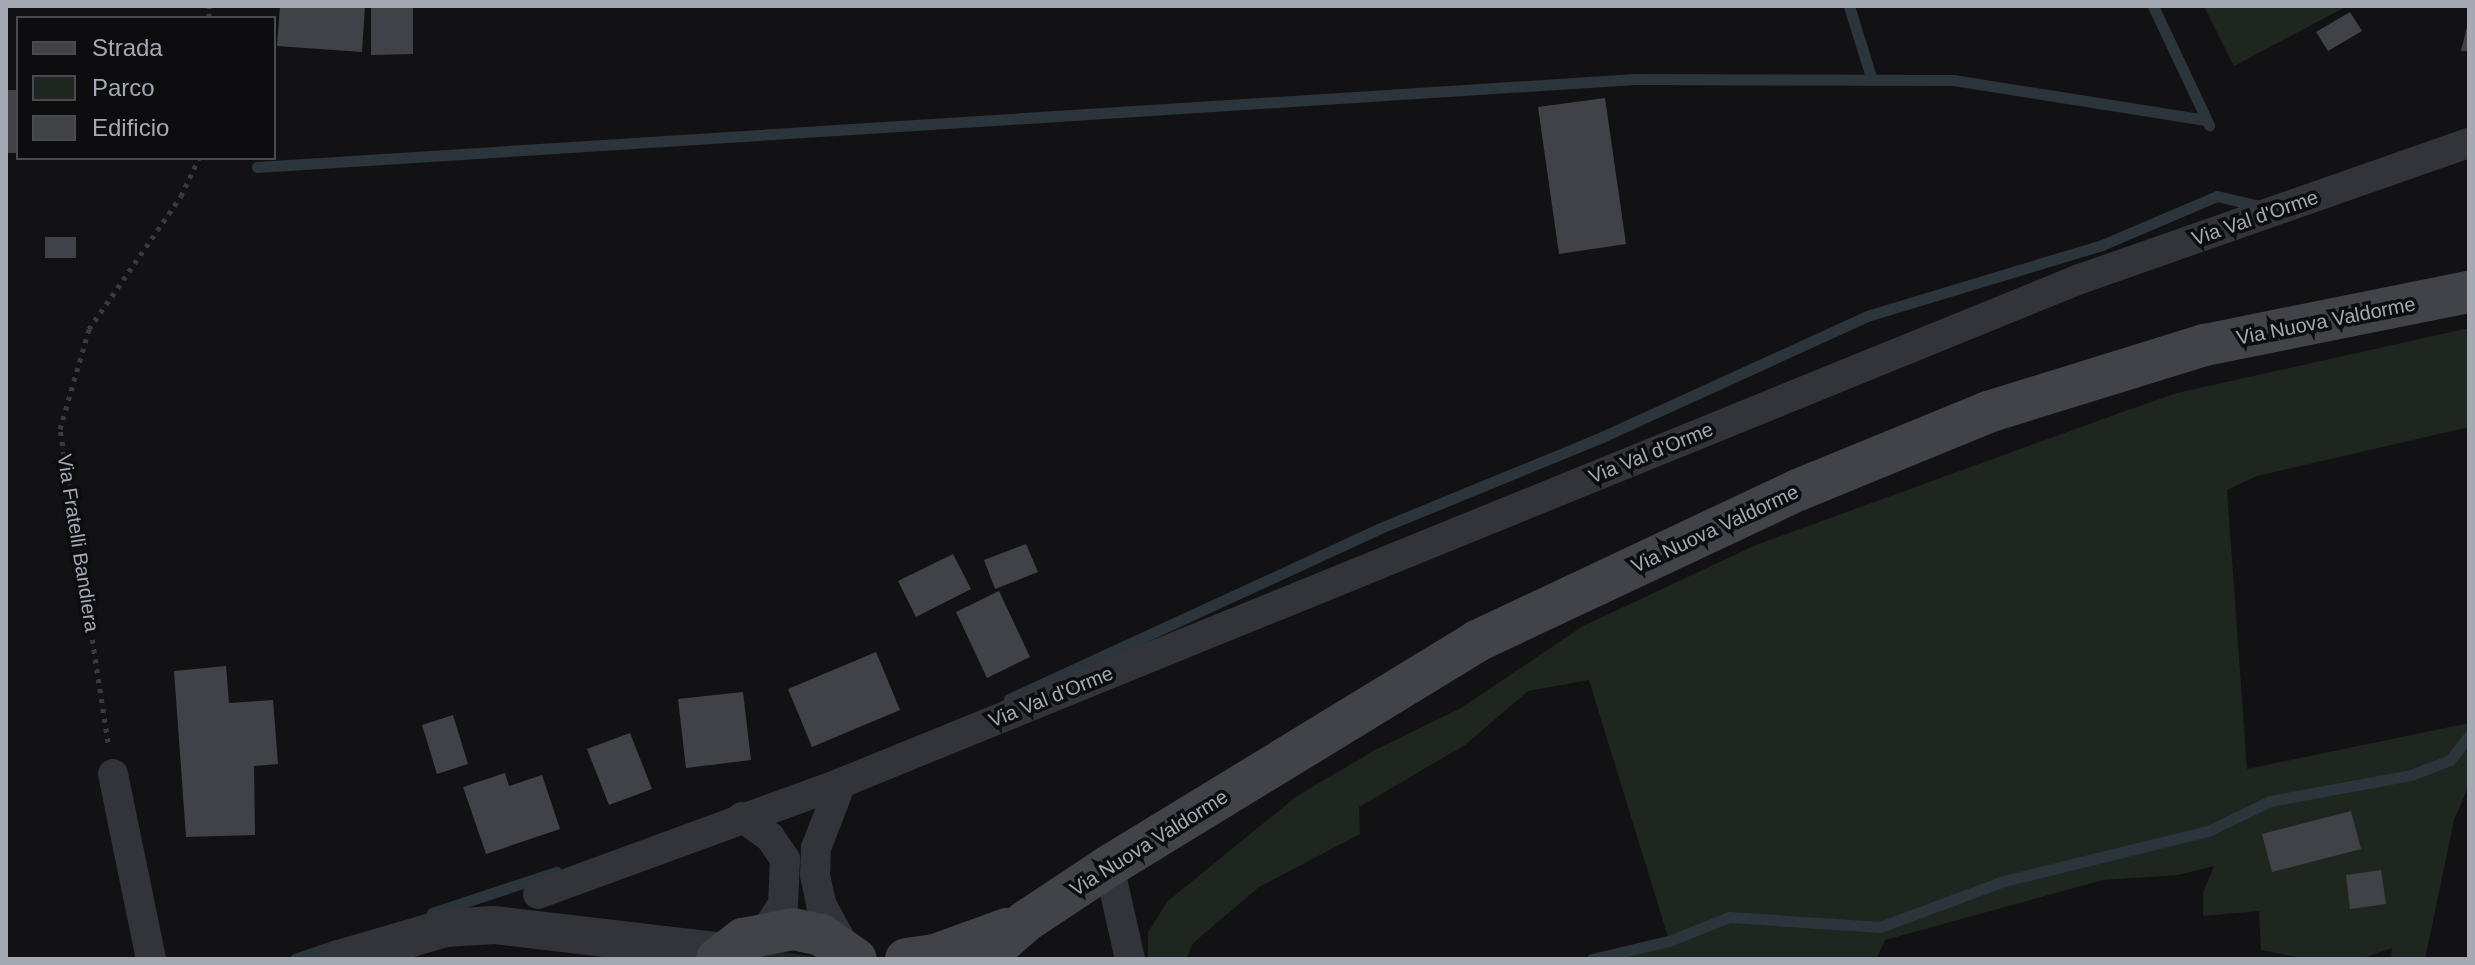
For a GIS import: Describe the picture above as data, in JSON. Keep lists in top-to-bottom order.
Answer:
{
  "streets": {
    "main road": ["Via Nuova Valdorme"],
    "street": ["Via Val d'Orme"],
    "path": ["Via Fratelli Bandiera"]
  },
  "legend": ["Strada", "Parco", "Edificio"]
}
